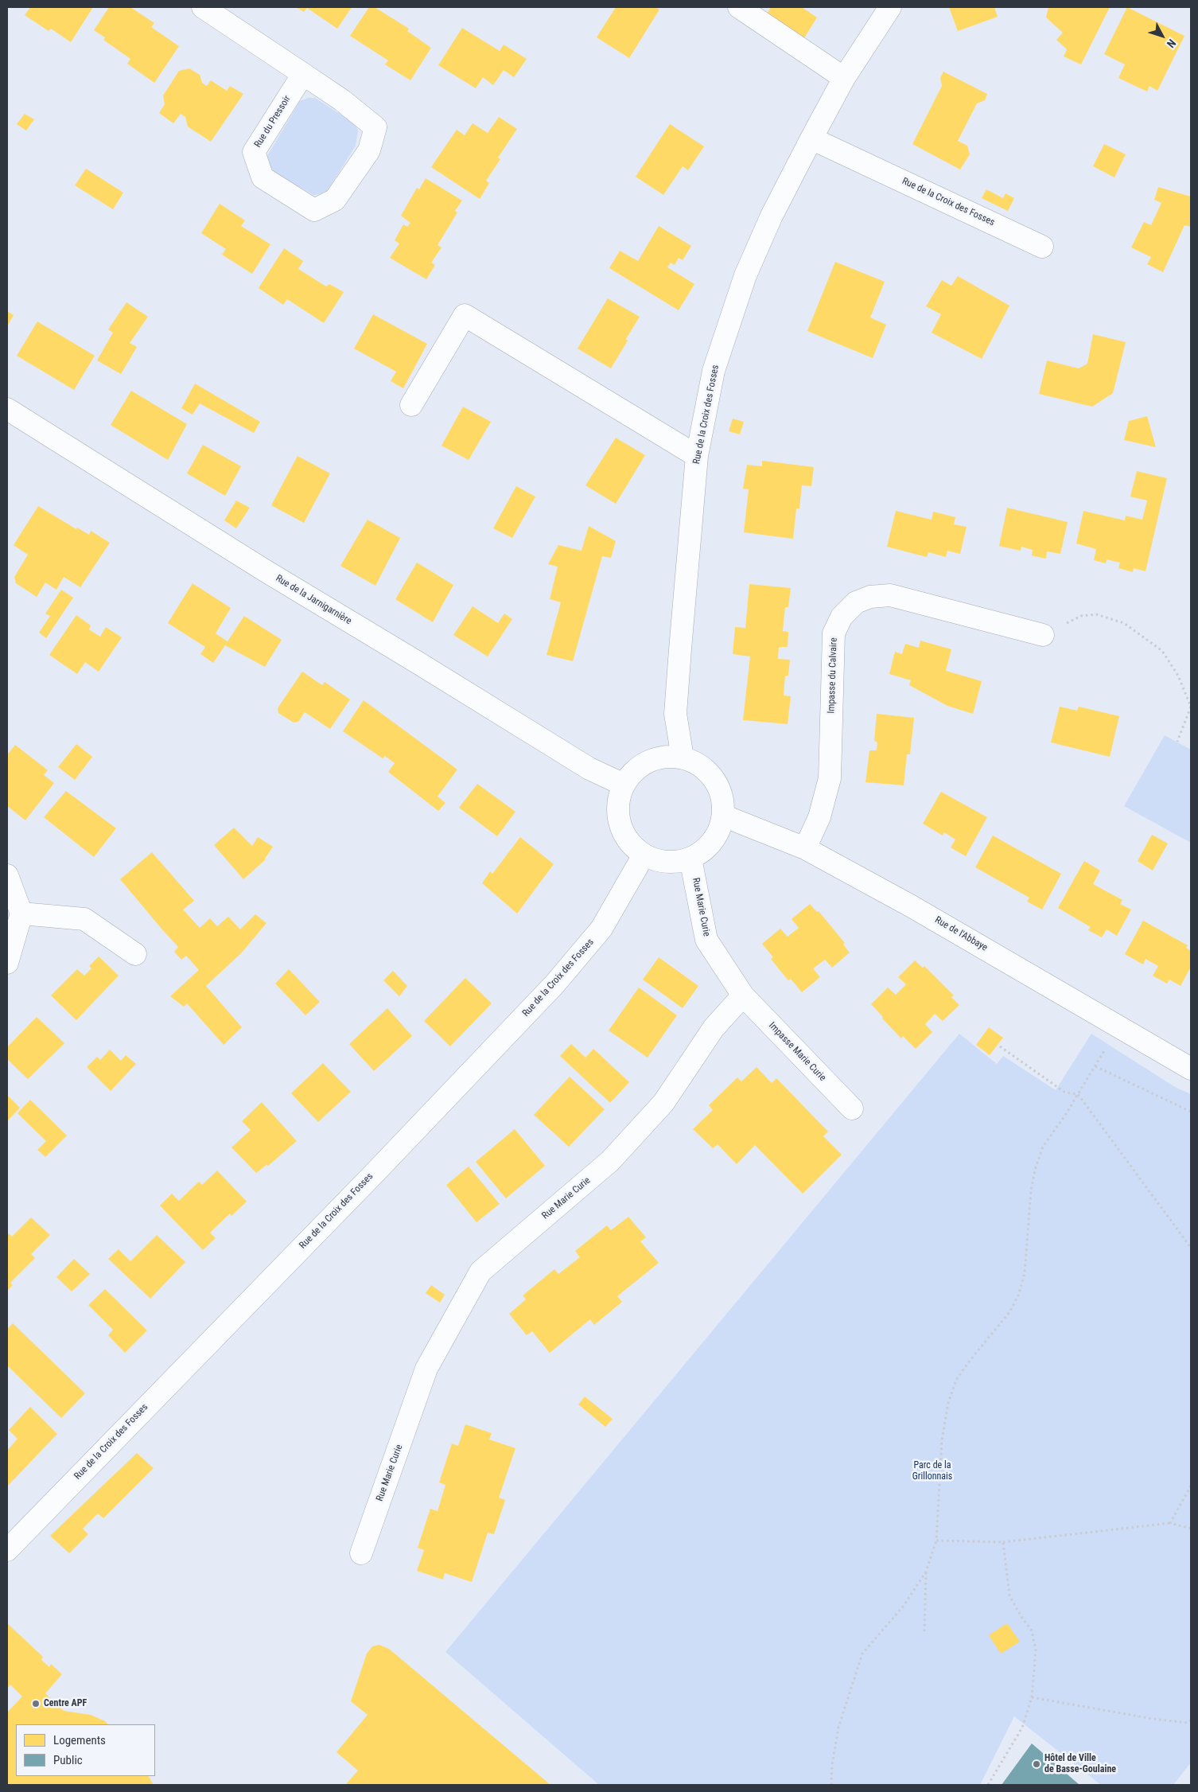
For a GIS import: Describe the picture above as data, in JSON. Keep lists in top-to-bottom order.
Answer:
{
  "streets": {
    "street": [
      "Rue du Pressoir",
      "Rue de la Croix des Fosses",
      "Rue de la Jarnigarnière",
      "Impasse du Calvaire",
      "Rue Marie Curie",
      "Rue de l'Abbaye",
      "Impasse Marie Curie"
    ]
  },
  "crossings": [
    ["Rue de la Croix des Fosses", "Rue de la Jarnigarnière"],
    ["Rue de la Croix des Fosses", "Rue Marie Curie"],
    ["Rue de la Croix des Fosses", "Rue de l'Abbaye"],
    ["Rue de la Jarnigarnière", "Rue Marie Curie"],
    ["Rue de la Jarnigarnière", "Rue de l'Abbaye"],
    ["Impasse du Calvaire", "Rue de l'Abbaye"],
    ["Rue Marie Curie", "Rue de l'Abbaye"],
    ["Rue Marie Curie", "Impasse Marie Curie"]
  ],
  "parks": ["Parc de la Grillonnais"],
  "places": ["Centre APF", "Hôtel de Ville de Basse-Goulaine"],
  "legend": ["Logements", "Public"],
  "north": "bottom right"
}
